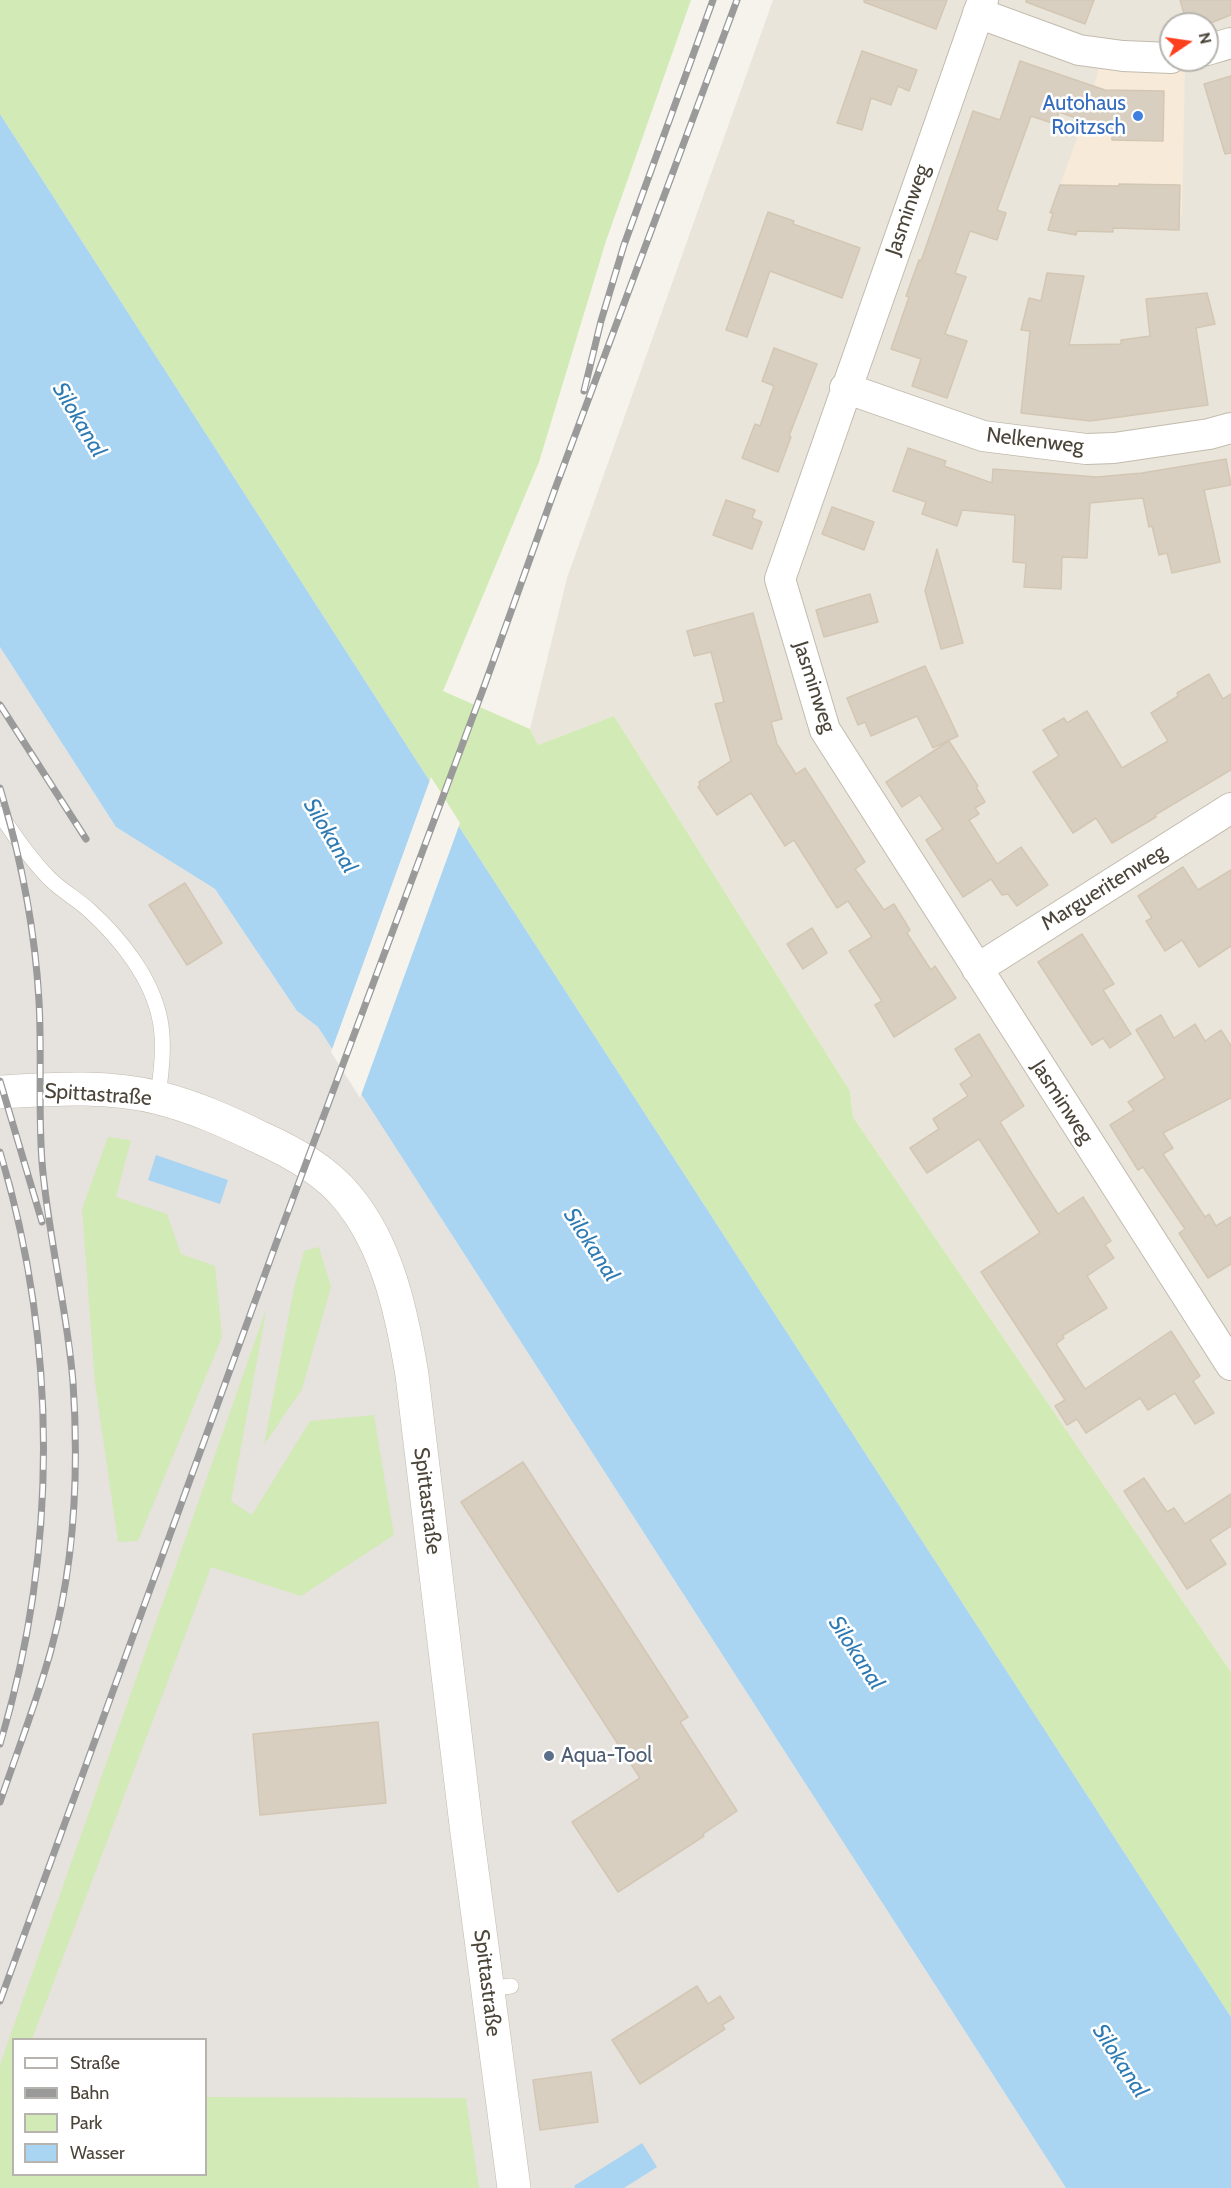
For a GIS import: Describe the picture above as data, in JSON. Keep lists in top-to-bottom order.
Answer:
{
  "streets": {
    "street": [
      "Jasminweg",
      "Nelkenweg",
      "Margueritenweg",
      "Spittastraße"
    ]
  },
  "crossings": [
    ["Jasminweg", "Nelkenweg"],
    ["Jasminweg", "Margueritenweg"]
  ],
  "water": ["Silokanal"],
  "places": ["Autohaus Roitzsch", "Aqua-Tool"],
  "legend": [
    "Straße",
    "Bahn",
    "Park",
    "Wasser"
  ],
  "north": "right"
}
